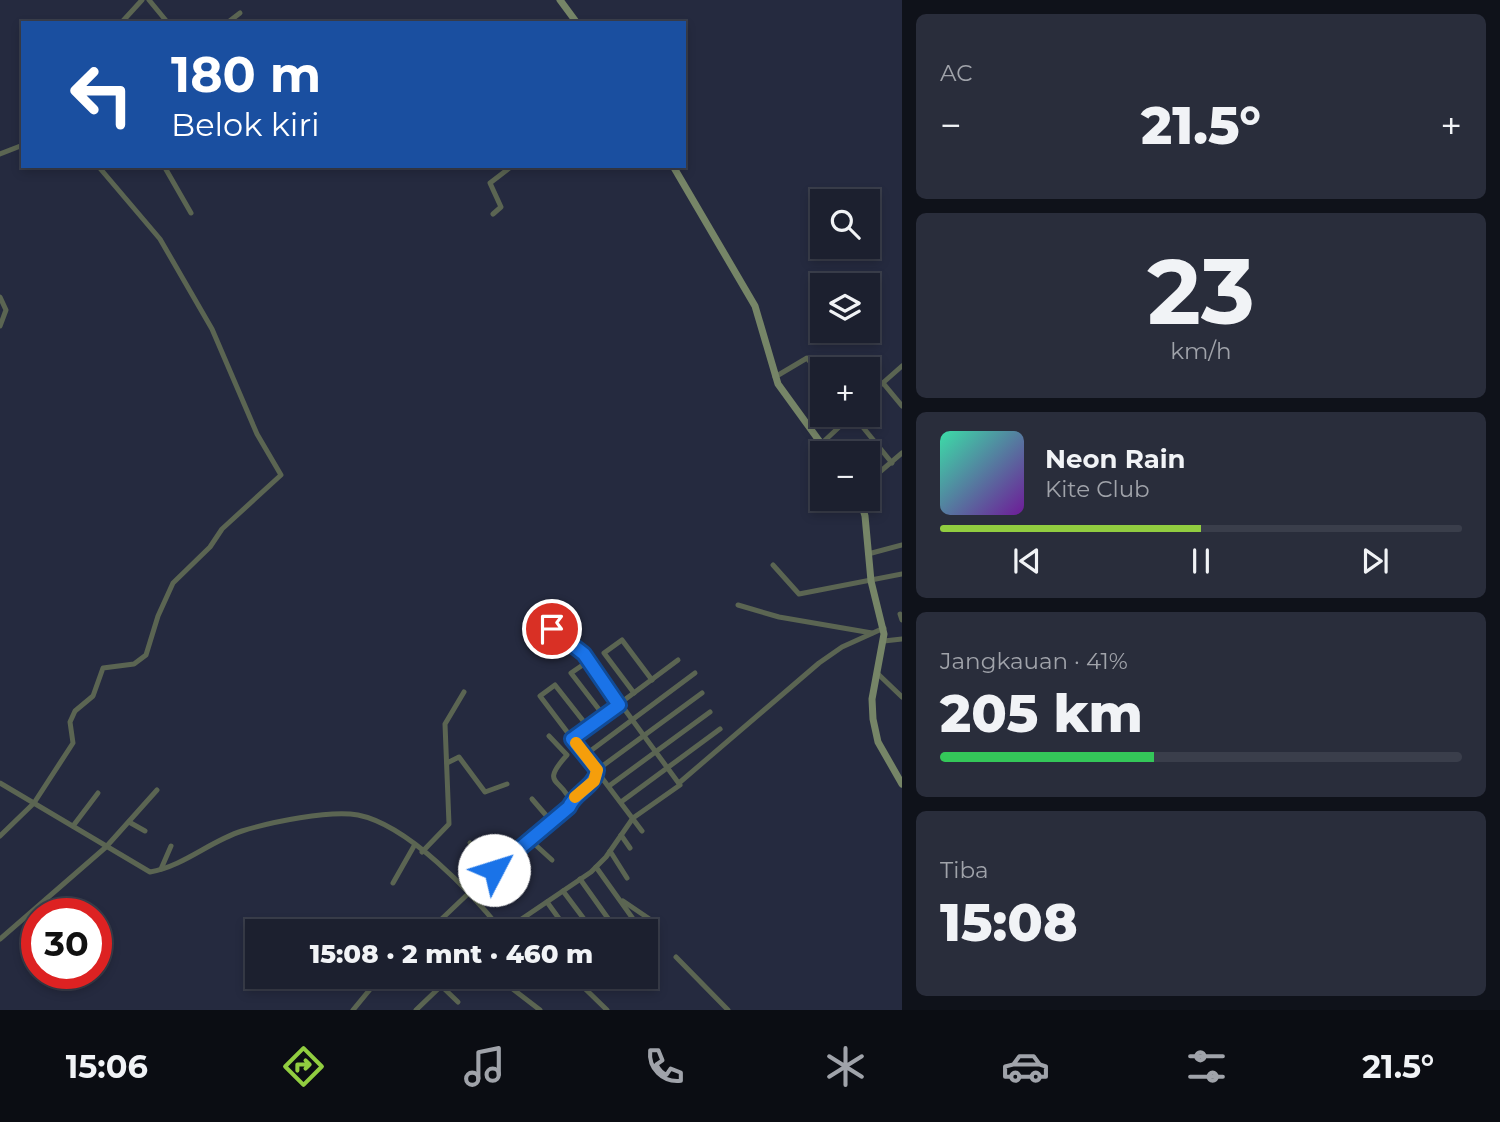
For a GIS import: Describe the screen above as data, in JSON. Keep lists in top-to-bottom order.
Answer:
{
  "page": {
    "tile": [
      "AC",
      ["23", "km/h"],
      ["Jangkauan · 41%", "205 km"],
      ["Tiba", "15:08"]
    ],
    "turn": ["180 m", "Belok kiri"],
    "heat": ["−", "21.5°", "+"],
    "map_buttons": ["+", "−"],
    "song": ["Neon Rain", "Kite Club"],
    "limit": "30",
    "trip": "15:08 · 2 mnt · 460 m",
    "tabs": ["15:06", "21.5°"]
  }
}
